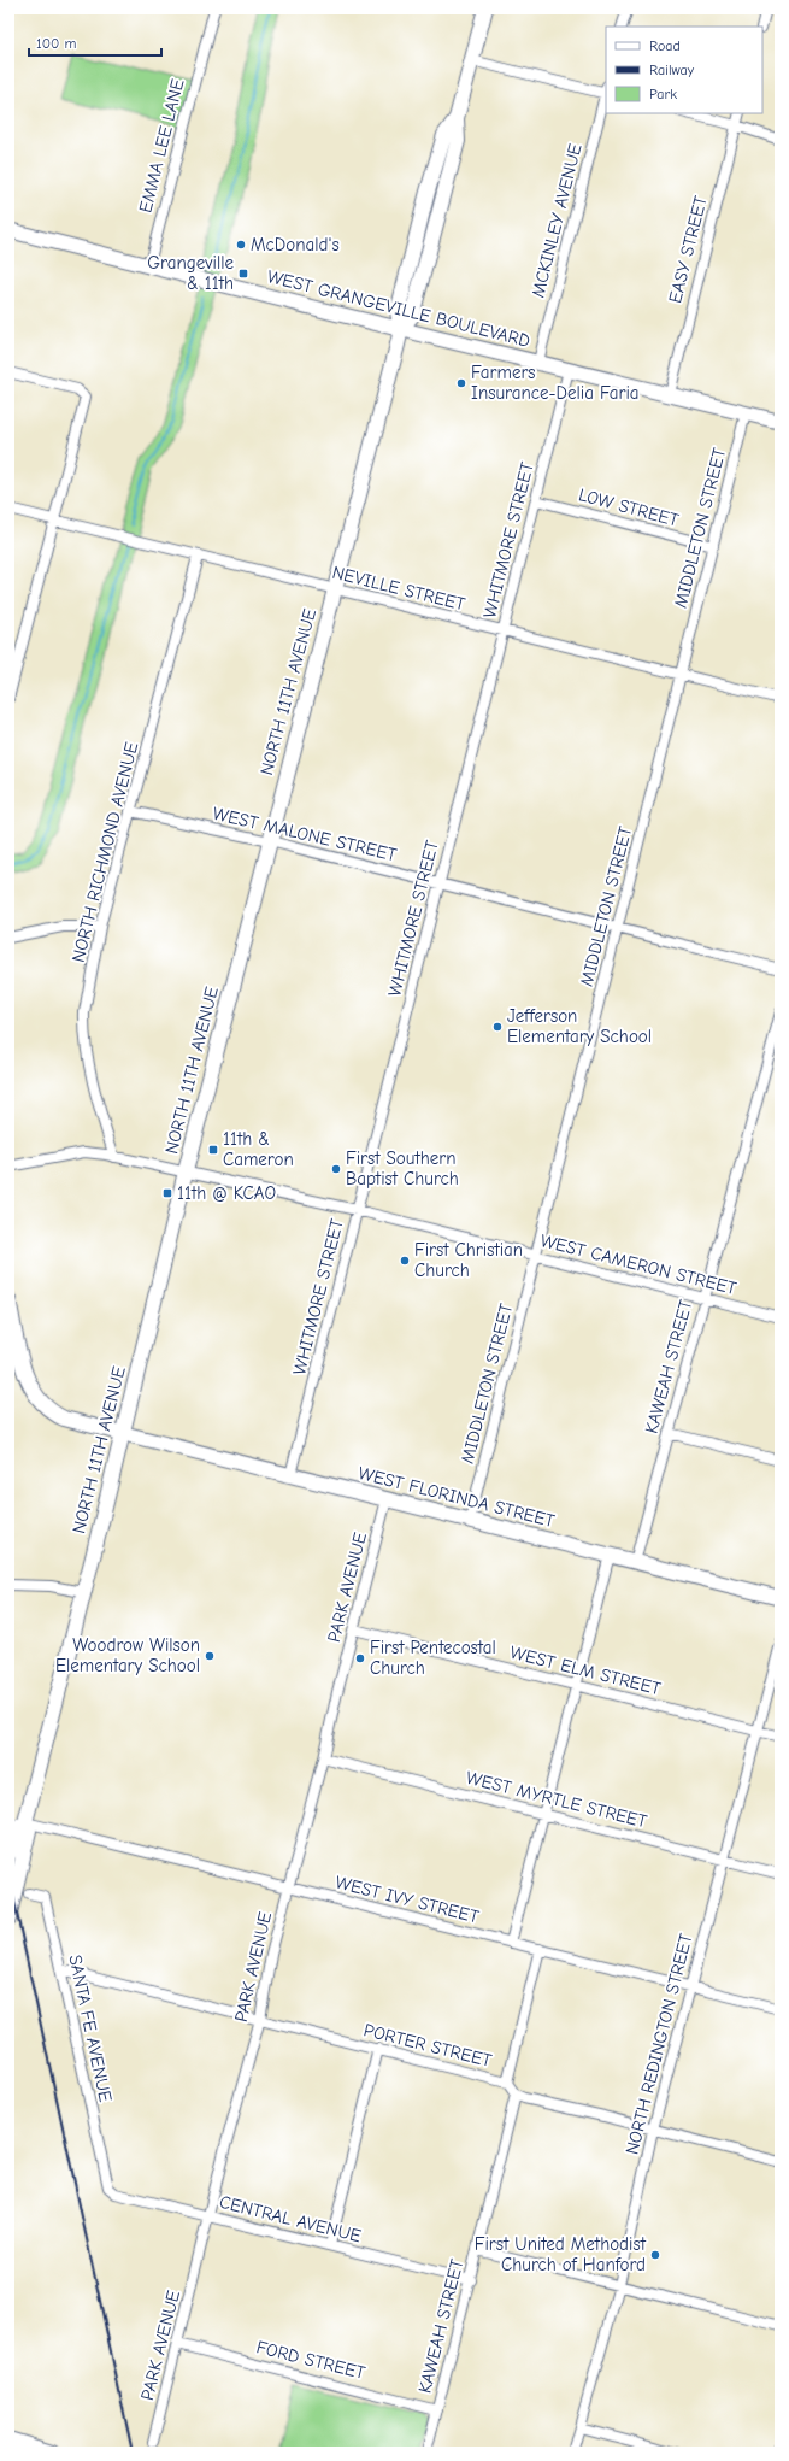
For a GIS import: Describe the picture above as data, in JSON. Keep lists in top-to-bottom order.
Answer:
{
  "streets": {
    "main road": ["WEST GRANGEVILLE BOULEVARD", "NORTH 11TH AVENUE", "WEST FLORINDA STREET"],
    "street": [
      "EMMA LEE LANE",
      "MCKINLEY AVENUE",
      "EASY STREET",
      "LOW STREET",
      "MIDDLETON STREET",
      "WHITMORE STREET",
      "NEVILLE STREET",
      "WEST MALONE STREET",
      "NORTH RICHMOND AVENUE",
      "WEST CAMERON STREET",
      "KAWEAH STREET",
      "PARK AVENUE",
      "WEST ELM STREET",
      "WEST MYRTLE STREET",
      "WEST IVY STREET",
      "SANTA FE AVENUE",
      "NORTH REDINGTON STREET",
      "PORTER STREET",
      "CENTRAL AVENUE",
      "FORD STREET"
    ]
  },
  "crossings": [
    ["EMMA LEE LANE", "WEST GRANGEVILLE BOULEVARD"],
    ["MCKINLEY AVENUE", "WEST GRANGEVILLE BOULEVARD"],
    ["EASY STREET", "WEST GRANGEVILLE BOULEVARD"],
    ["WEST GRANGEVILLE BOULEVARD", "MIDDLETON STREET"],
    ["WEST GRANGEVILLE BOULEVARD", "WHITMORE STREET"],
    ["WEST GRANGEVILLE BOULEVARD", "NORTH 11TH AVENUE"],
    ["LOW STREET", "MIDDLETON STREET"],
    ["LOW STREET", "WHITMORE STREET"],
    ["MIDDLETON STREET", "NEVILLE STREET"],
    ["MIDDLETON STREET", "WEST MALONE STREET"],
    ["MIDDLETON STREET", "WEST CAMERON STREET"],
    ["MIDDLETON STREET", "WEST FLORINDA STREET"],
    ["WHITMORE STREET", "NEVILLE STREET"],
    ["WHITMORE STREET", "WEST MALONE STREET"],
    ["WHITMORE STREET", "WEST CAMERON STREET"],
    ["WHITMORE STREET", "WEST FLORINDA STREET"],
    ["NEVILLE STREET", "NORTH 11TH AVENUE"],
    ["NEVILLE STREET", "NORTH RICHMOND AVENUE"],
    ["NORTH 11TH AVENUE", "WEST MALONE STREET"],
    ["NORTH 11TH AVENUE", "WEST CAMERON STREET"],
    ["NORTH 11TH AVENUE", "WEST FLORINDA STREET"],
    ["NORTH 11TH AVENUE", "WEST IVY STREET"],
    ["WEST MALONE STREET", "NORTH RICHMOND AVENUE"],
    ["NORTH RICHMOND AVENUE", "WEST CAMERON STREET"],
    ["WEST CAMERON STREET", "KAWEAH STREET"],
    ["KAWEAH STREET", "WEST FLORINDA STREET"],
    ["KAWEAH STREET", "PORTER STREET"],
    ["KAWEAH STREET", "CENTRAL AVENUE"],
    ["KAWEAH STREET", "FORD STREET"],
    ["WEST FLORINDA STREET", "PARK AVENUE"],
    ["PARK AVENUE", "WEST ELM STREET"],
    ["PARK AVENUE", "WEST MYRTLE STREET"],
    ["PARK AVENUE", "WEST IVY STREET"],
    ["PARK AVENUE", "PORTER STREET"],
    ["PARK AVENUE", "CENTRAL AVENUE"],
    ["PARK AVENUE", "FORD STREET"],
    ["WEST ELM STREET", "NORTH REDINGTON STREET"],
    ["WEST MYRTLE STREET", "NORTH REDINGTON STREET"],
    ["WEST IVY STREET", "NORTH REDINGTON STREET"],
    ["SANTA FE AVENUE", "PORTER STREET"],
    ["SANTA FE AVENUE", "CENTRAL AVENUE"]
  ],
  "places": {
    "other": [
      "McDonald's",
      "Farmers Insurance-Delia Faria",
      "Jefferson Elementary School",
      "First Southern Baptist Church",
      "First Christian Church",
      "Woodrow Wilson Elementary School",
      "First Pentecostal Church",
      "First United Methodist Church of Hanford"
    ],
    "transit": ["Grangeville & 11th", "11th & Cameron", "11th @ KCAO"]
  },
  "legend": ["Road", "Railway", "Park"],
  "scale_bar": "100 m"
}
